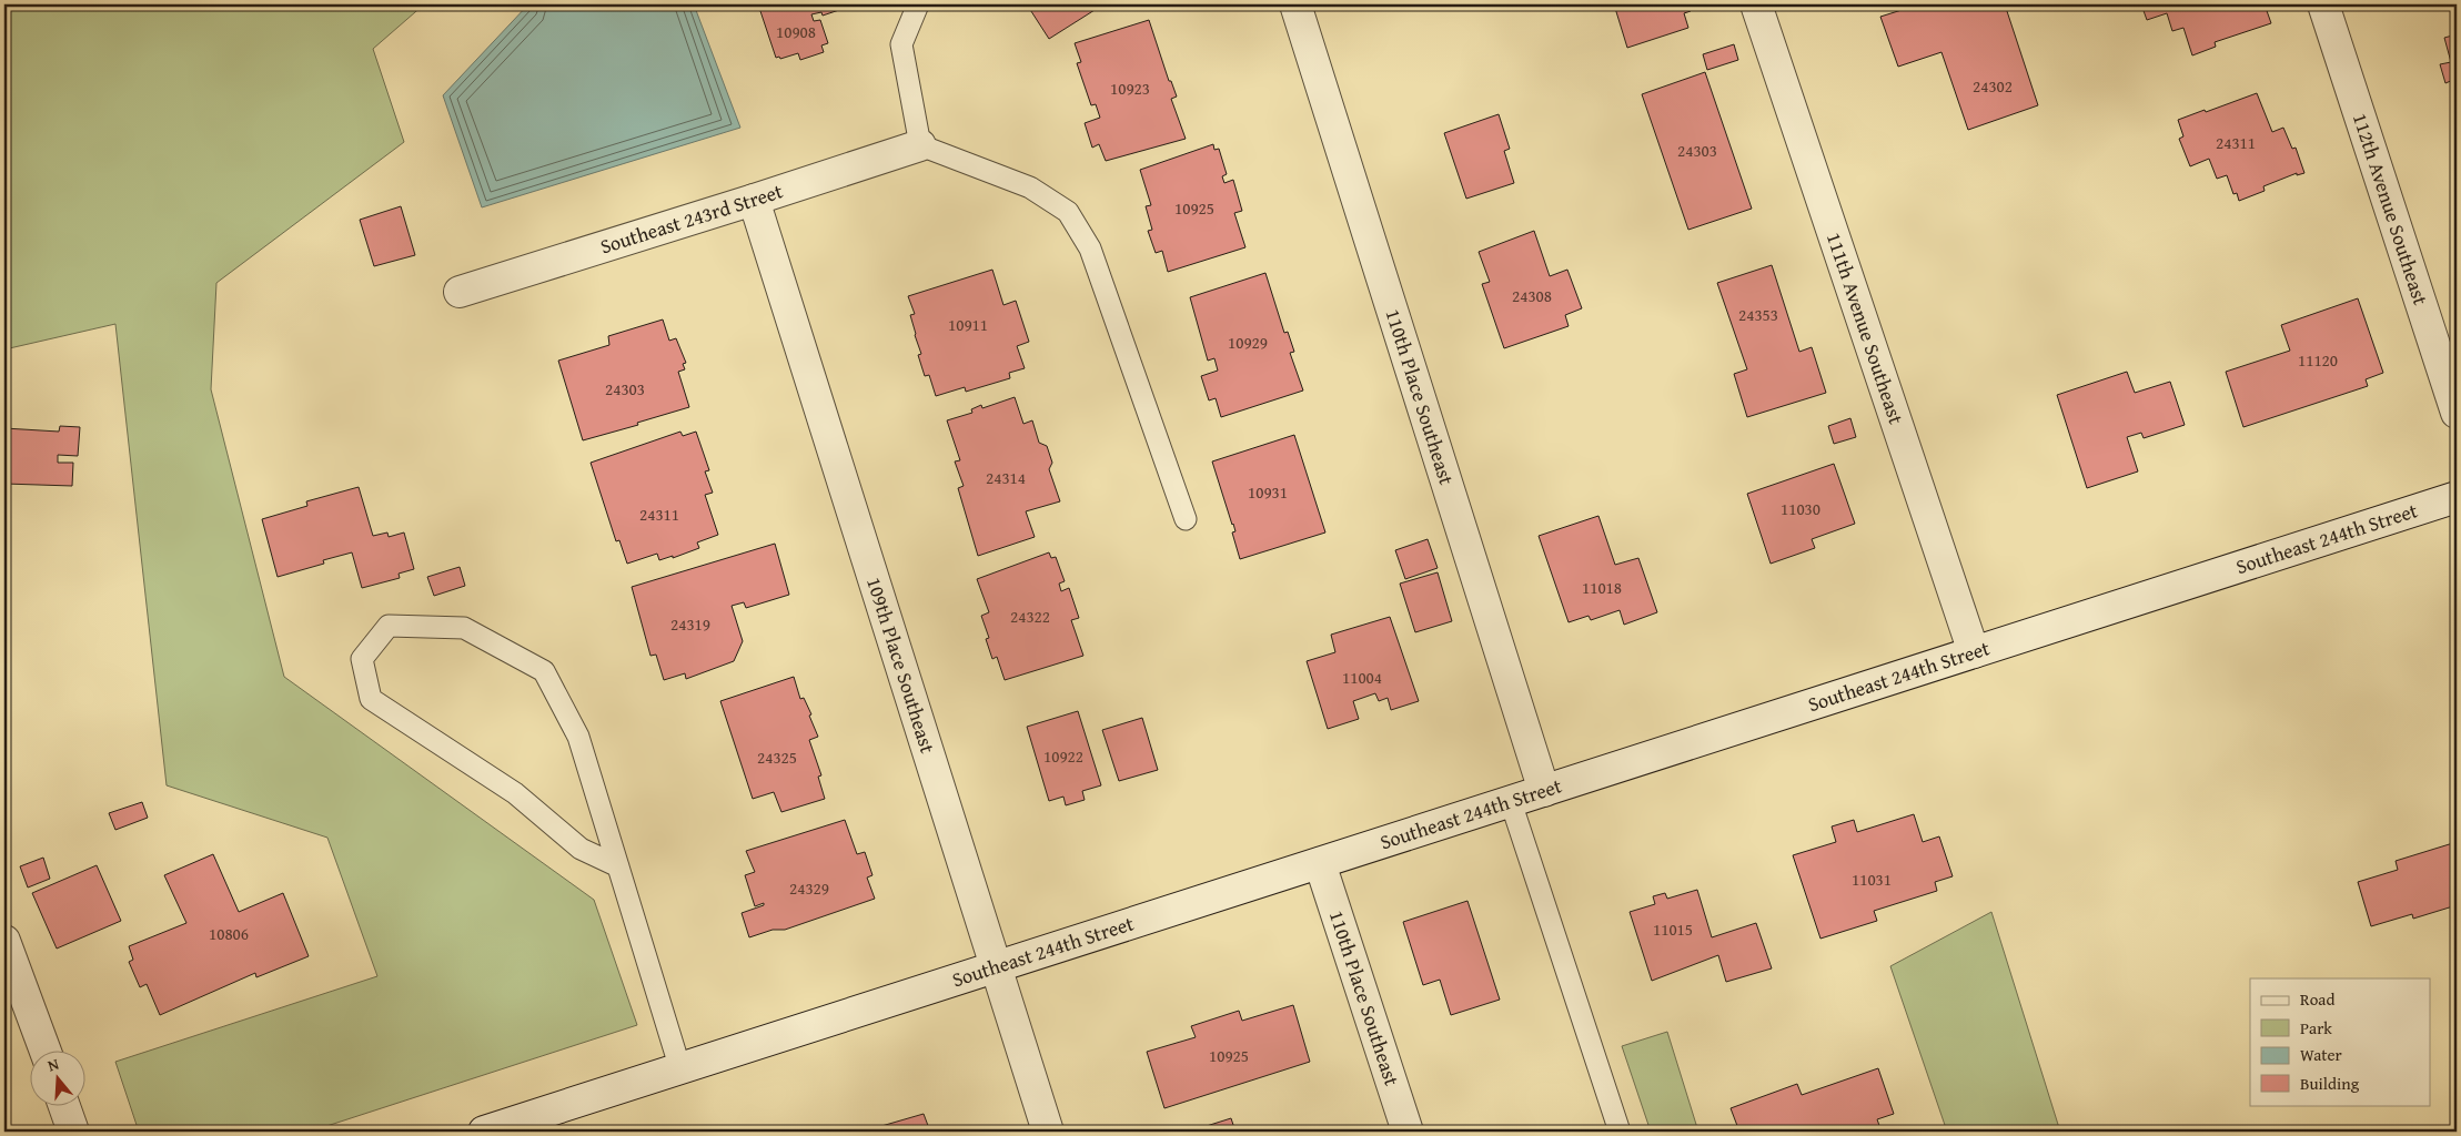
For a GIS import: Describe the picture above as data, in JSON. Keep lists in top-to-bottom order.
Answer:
{
  "streets": {
    "street": [
      "112th Avenue Southeast",
      "Southeast 243rd Street",
      "111th Avenue Southeast",
      "110th Place Southeast",
      "Southeast 244th Street",
      "109th Place Southeast"
    ]
  },
  "crossings": [
    ["Southeast 243rd Street", "109th Place Southeast"],
    ["111th Avenue Southeast", "Southeast 244th Street"],
    ["110th Place Southeast", "Southeast 244th Street"],
    ["Southeast 244th Street", "109th Place Southeast"]
  ],
  "house_numbers": [
    "10908",
    "24302",
    "10923",
    "24311",
    "24303",
    "10925",
    "24308",
    "24353",
    "10911",
    "10929",
    "11120",
    "24303",
    "24314",
    "10931",
    "11030",
    "24311",
    "11018",
    "24322",
    "24319",
    "11004",
    "10922",
    "24325",
    "11031",
    "24329",
    "11015",
    "10806",
    "10925"
  ],
  "legend": [
    "Road",
    "Park",
    "Water",
    "Building"
  ],
  "north": "top"
}
